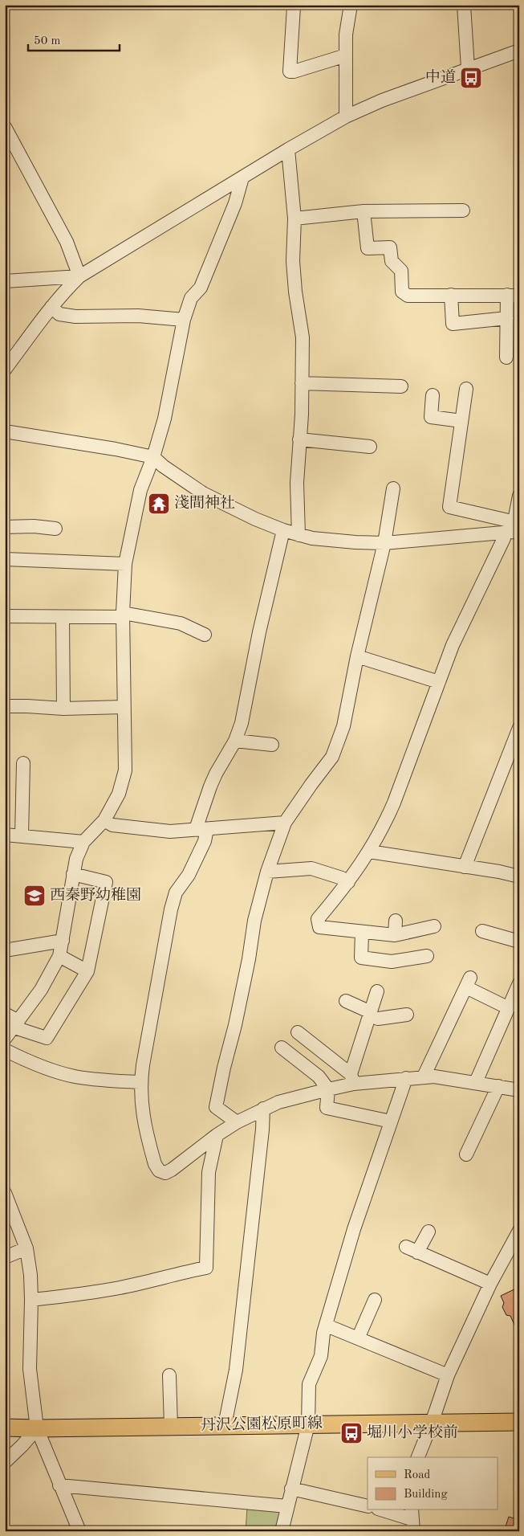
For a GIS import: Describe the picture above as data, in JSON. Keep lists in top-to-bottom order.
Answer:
{
  "streets": {
    "main road": ["丹沢公園松原町線"]
  },
  "places": {
    "bus stop": ["中道", "堀川小学校前"],
    "temple": ["淺間神社"],
    "school or university": ["西秦野幼稚園"]
  },
  "legend": ["Road", "Building"],
  "scale_bar": "50 m"
}
